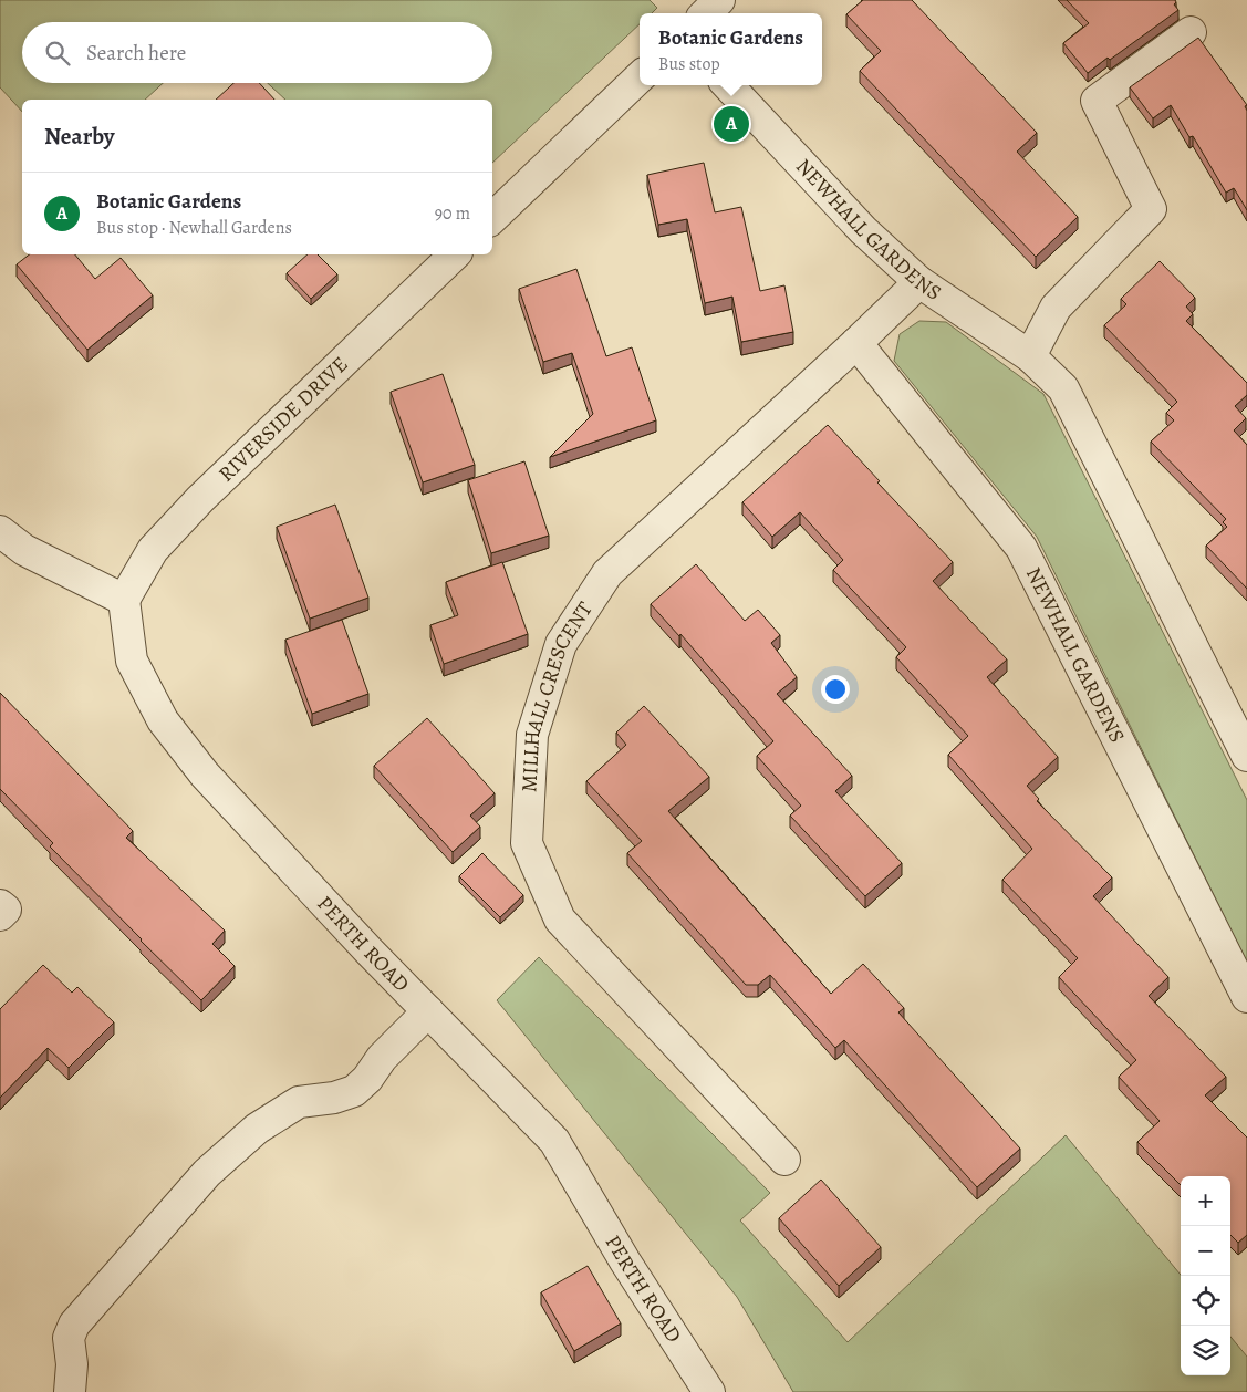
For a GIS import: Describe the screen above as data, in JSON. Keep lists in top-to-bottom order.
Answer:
{
  "streets": {
    "street": [
      "NEWHALL GARDENS",
      "RIVERSIDE DRIVE",
      "MILLHALL CRESCENT",
      "PERTH ROAD"
    ]
  },
  "crossings": [
    ["NEWHALL GARDENS", "MILLHALL CRESCENT"],
    ["RIVERSIDE DRIVE", "PERTH ROAD"]
  ],
  "page": {
    "popup": ["Botanic Gardens", "Bus stop"],
    "search": "Search here",
    "heading": "Nearby",
    "pins": "A",
    "list": [
      {
        "mark": "A",
        "name": "Botanic Gardens",
        "note": "Bus stop · Newhall Gardens",
        "value": "90 m"
      }
    ],
    "map_buttons": ["+", "−"]
  }
}
